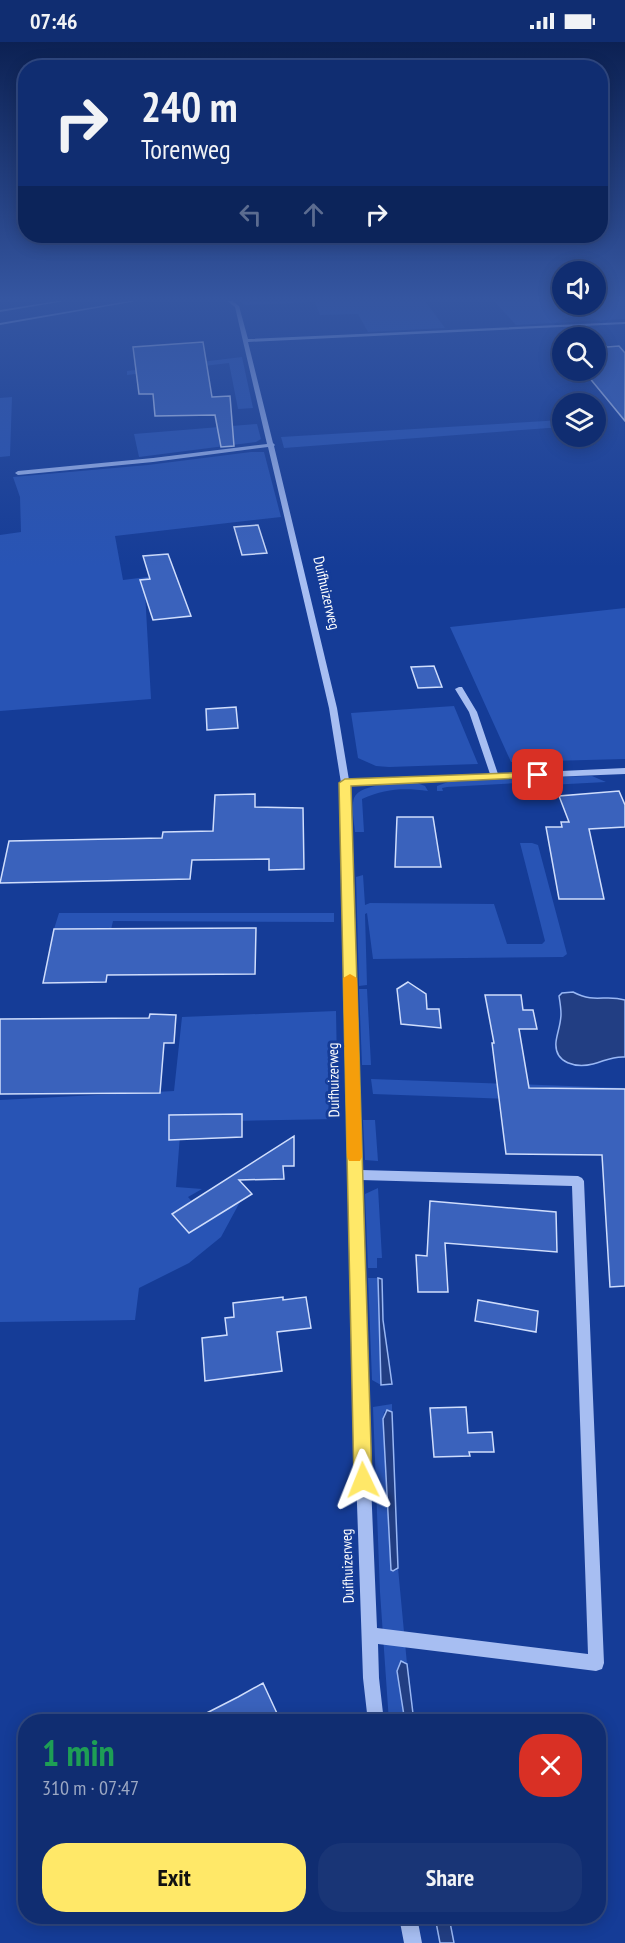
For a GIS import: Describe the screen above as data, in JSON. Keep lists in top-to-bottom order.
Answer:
{
  "streets": {
    "street": ["Duifhuizerweg"]
  },
  "page": {
    "status": "07:46",
    "turn": ["240 m", "Torenweg"],
    "heading": ["1 min", "310 m · 07:47"],
    "buttons": ["Exit", "Share"]
  }
}
